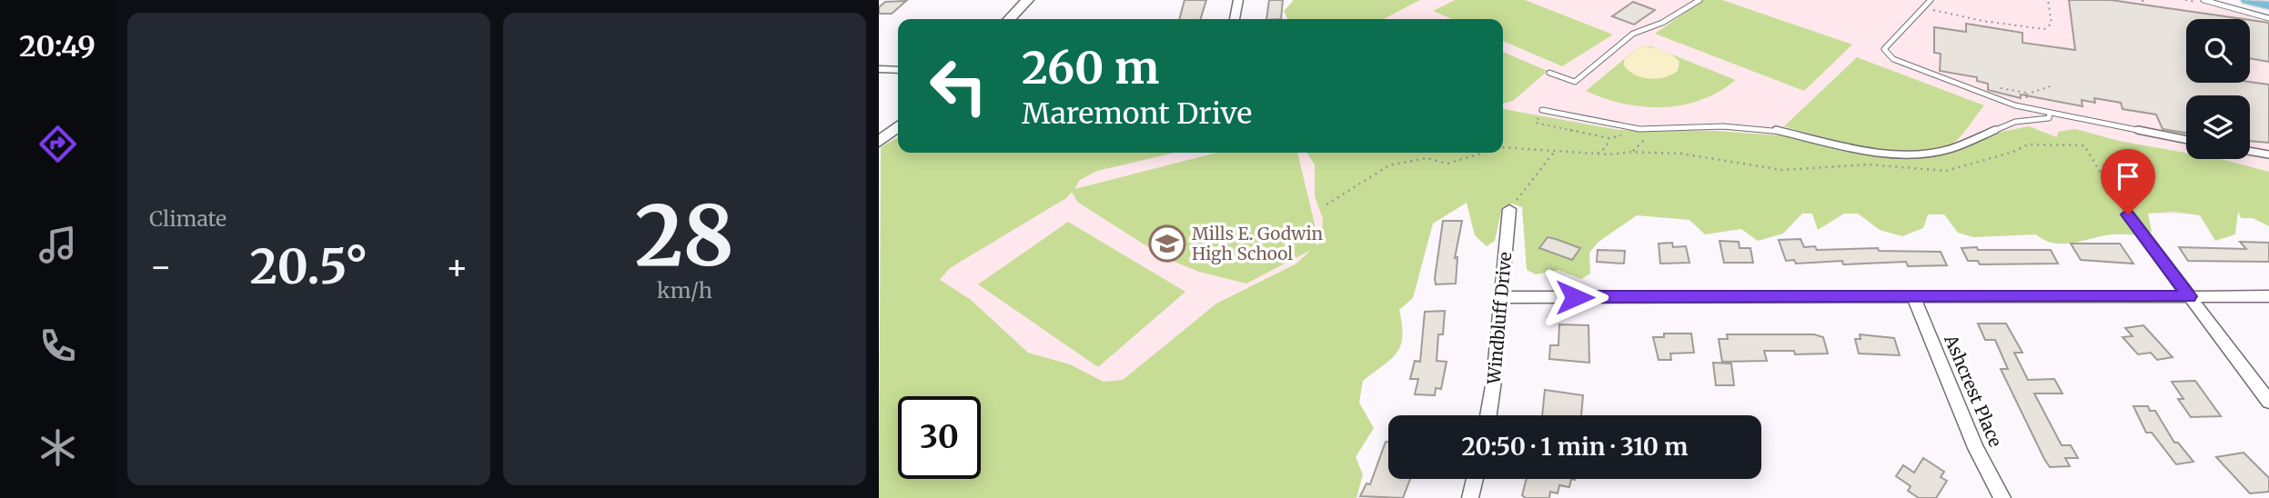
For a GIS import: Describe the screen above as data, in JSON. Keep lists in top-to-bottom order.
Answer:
{
  "streets": {
    "street": ["Windbluff Drive", "Ashcrest Place"]
  },
  "places": {
    "school or university": ["Mills E. Godwin High School"]
  },
  "page": {
    "tabs": "20:49",
    "tile": [
      "Climate",
      ["28", "km/h"]
    ],
    "turn": ["260 m", "Maremont Drive"],
    "heat": ["−", "20.5°", "+"],
    "limit": "30",
    "trip": "20:50 · 1 min · 310 m"
  }
}
